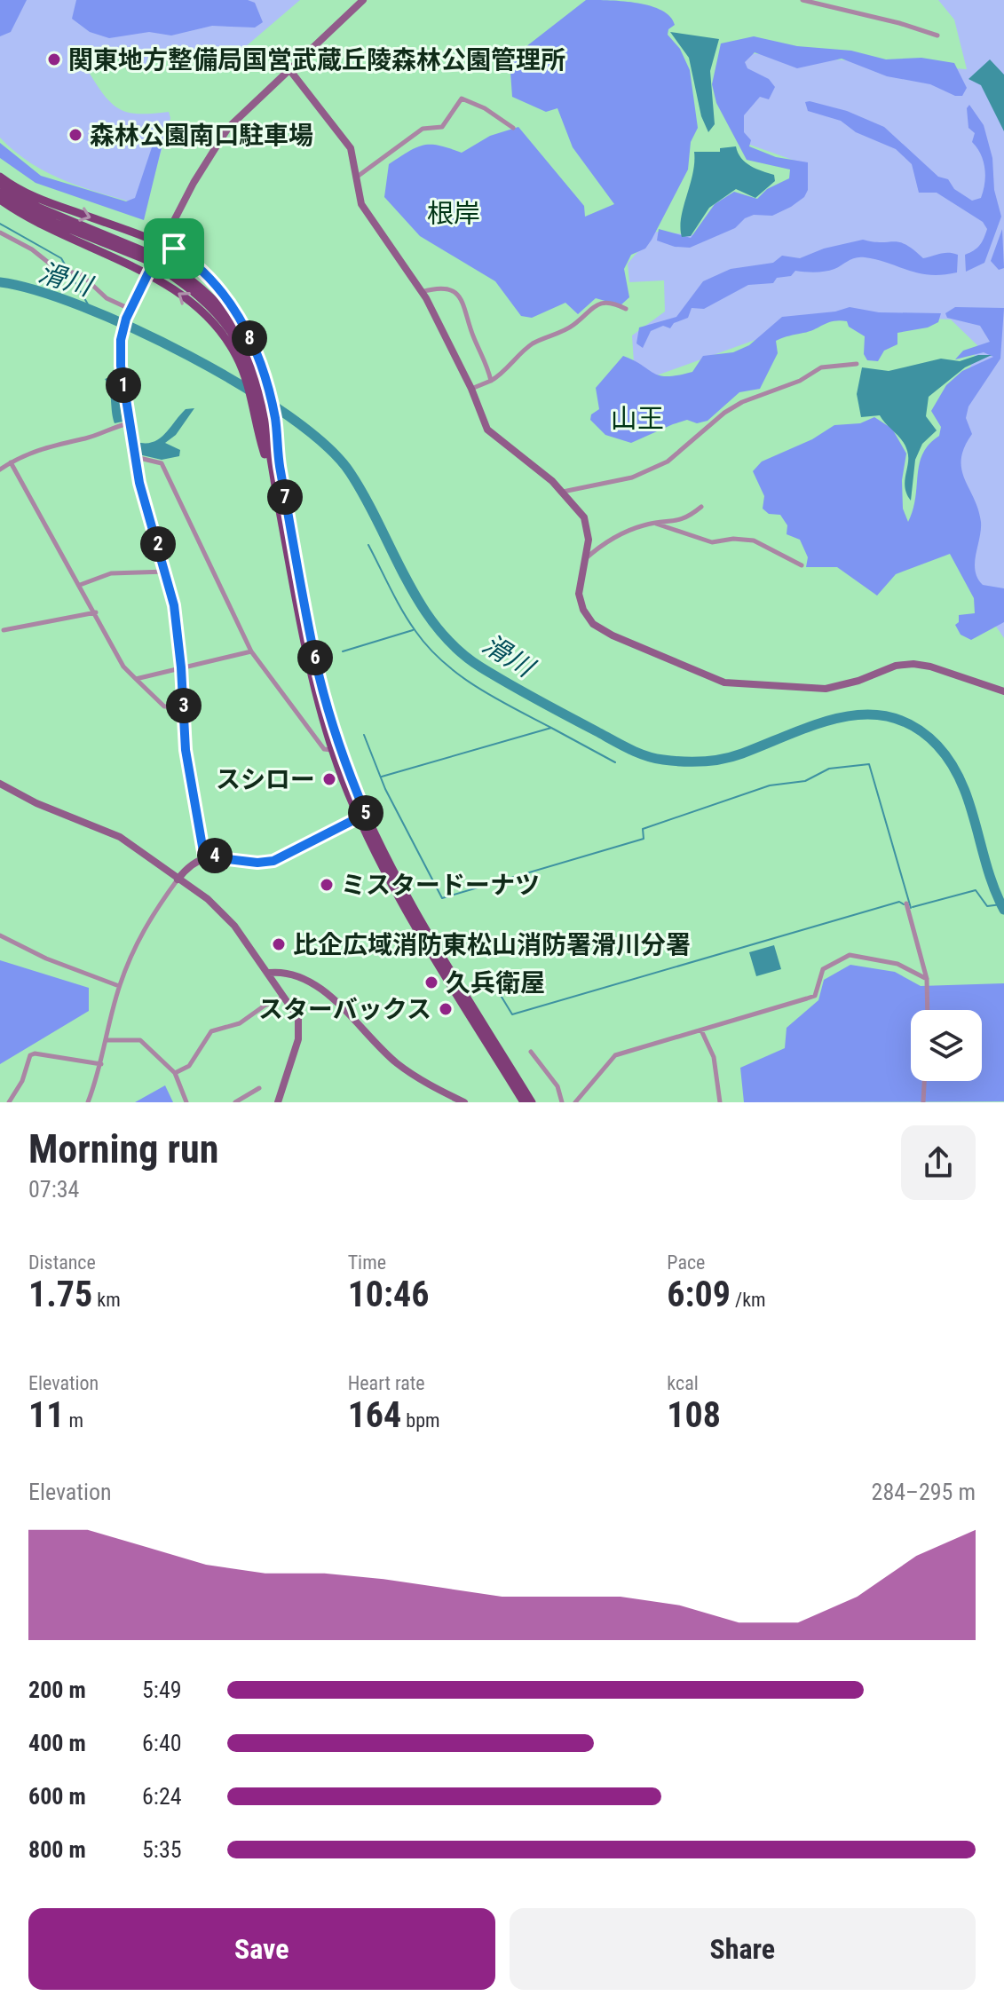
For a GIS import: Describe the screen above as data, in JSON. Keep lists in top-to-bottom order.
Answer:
{
  "districts": ["根岸", "山王"],
  "water": ["滑川"],
  "places": [
    "関東地方整備局国営武蔵丘陵森林公園管理所",
    "森林公園南口駐車場",
    "スシロー",
    "ミスタードーナツ",
    "比企広域消防東松山消防署滑川分署",
    "久兵衛屋",
    "スターバックス"
  ],
  "page": {
    "pins": [
      "8",
      "1",
      "7",
      "2",
      "6",
      "3",
      "5",
      "4"
    ],
    "heading": ["Morning run", "07:34"],
    "stats": [
      ["Distance", "1.75 km"],
      ["Time", "10:46"],
      ["Pace", "6:09 /km"],
      ["Elevation", "11 m"],
      ["Heart rate", "164 bpm"],
      ["kcal", "108"]
    ],
    "chart": ["Elevation", "284–295 m"],
    "list": [
      {
        "name": "200 m",
        "note": "5:49"
      },
      {
        "name": "400 m",
        "note": "6:40"
      },
      {
        "name": "600 m",
        "note": "6:24"
      },
      {
        "name": "800 m",
        "note": "5:35"
      }
    ],
    "buttons": ["Save", "Share"]
  }
}
